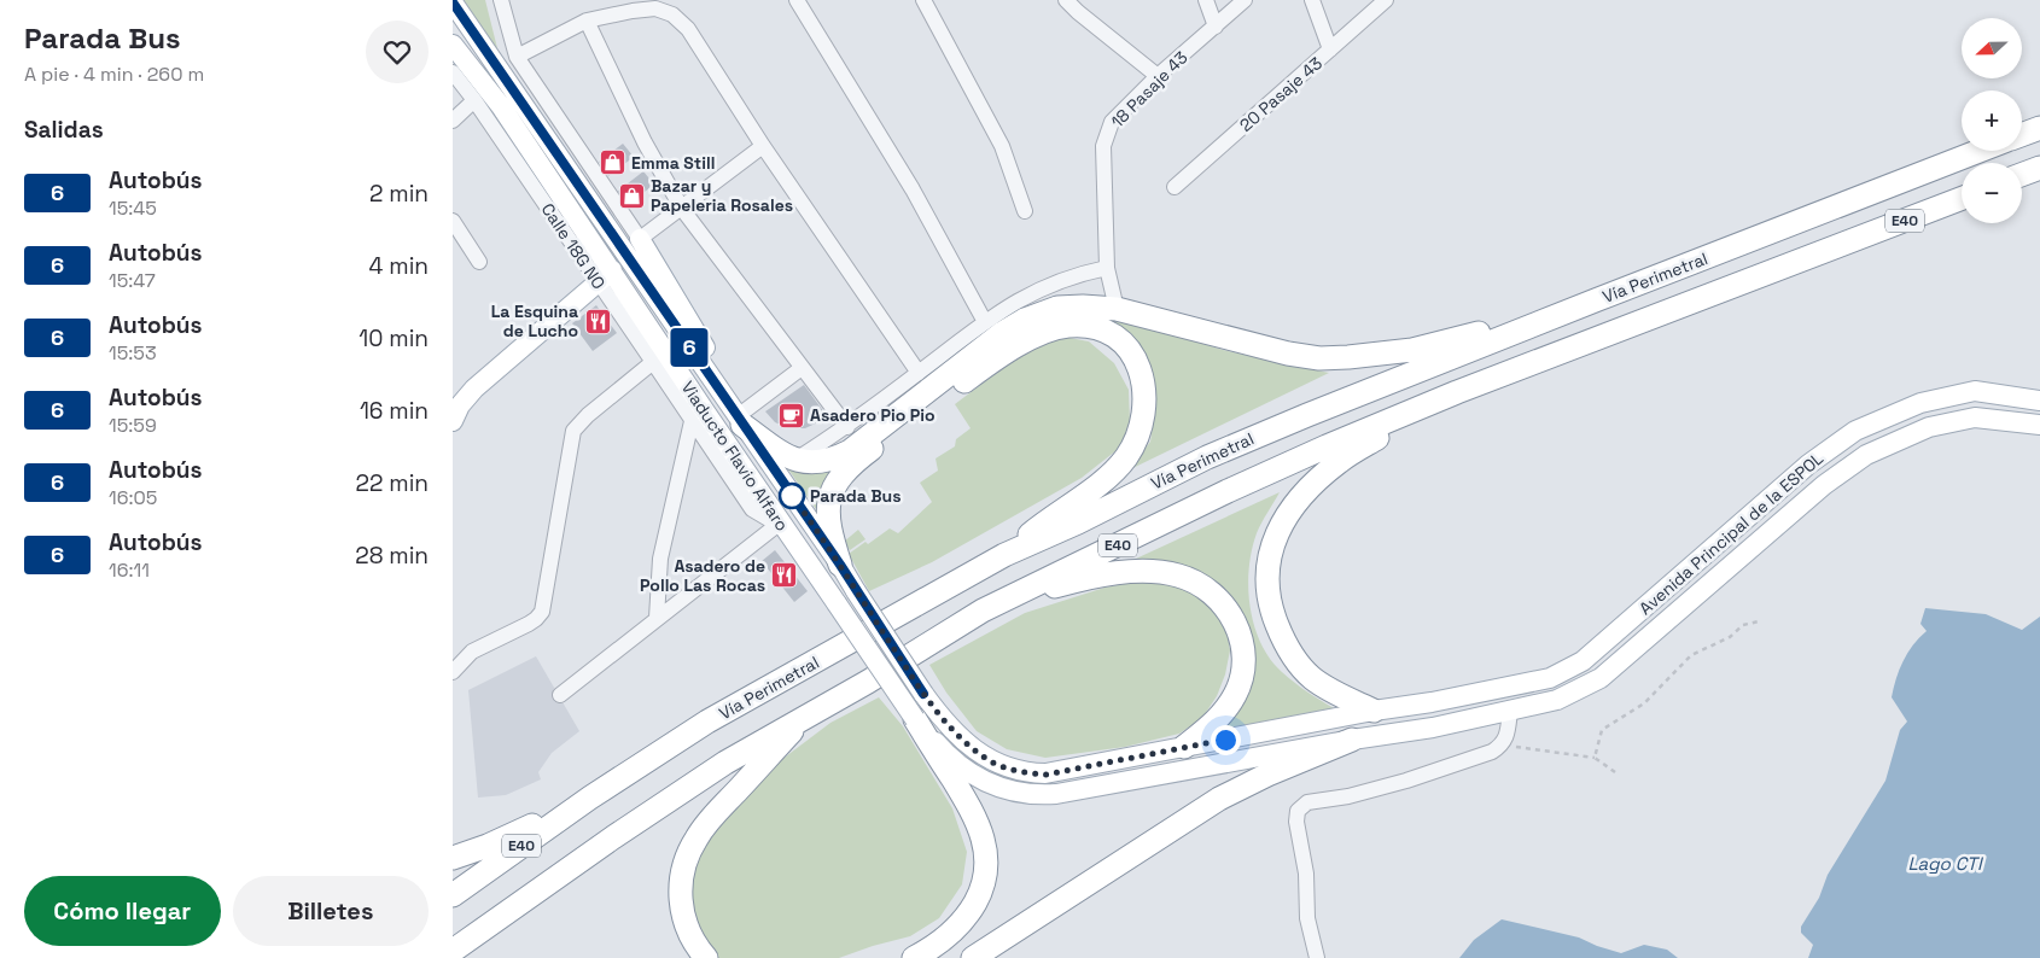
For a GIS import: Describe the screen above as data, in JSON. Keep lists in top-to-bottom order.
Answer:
{
  "streets": {
    "highway": ["E40", "Vía Perimetral"],
    "main road": ["Viaducto Flavio Alfaro", "Avenida Principal de la ESPOL"],
    "street": ["18 Pasaje 43", "20 Pasaje 43", "Calle 18G NO"]
  },
  "crossings": [
    ["Calle 18G NO", "Viaducto Flavio Alfaro"],
    ["Viaducto Flavio Alfaro", "Avenida Principal de la ESPOL"]
  ],
  "water": ["Lago CTI"],
  "places": {
    "shop": ["Emma Still", "Bazar y Papeleria Rosales"],
    "restaurant": ["La Esquina de Lucho", "Asadero de Pollo Las Rocas"],
    "cafe": ["Asadero Pio Pio"],
    "other": ["Parada Bus"]
  },
  "lines": ["bus line 6"],
  "north": "left",
  "page": {
    "heading": [
      ["Parada Bus", "A pie · 4 min · 260 m"],
      "Salidas"
    ],
    "on_map": "6",
    "map_buttons": ["+", "−"],
    "list": [
      {
        "mark": "6",
        "name": "Autobús",
        "note": "15:45",
        "value": "2 min"
      },
      {
        "mark": "6",
        "name": "Autobús",
        "note": "15:47",
        "value": "4 min"
      },
      {
        "mark": "6",
        "name": "Autobús",
        "note": "15:53",
        "value": "10 min"
      },
      {
        "mark": "6",
        "name": "Autobús",
        "note": "15:59",
        "value": "16 min"
      },
      {
        "mark": "6",
        "name": "Autobús",
        "note": "16:05",
        "value": "22 min"
      },
      {
        "mark": "6",
        "name": "Autobús",
        "note": "16:11",
        "value": "28 min"
      }
    ],
    "buttons": ["Cómo llegar", "Billetes"]
  }
}
